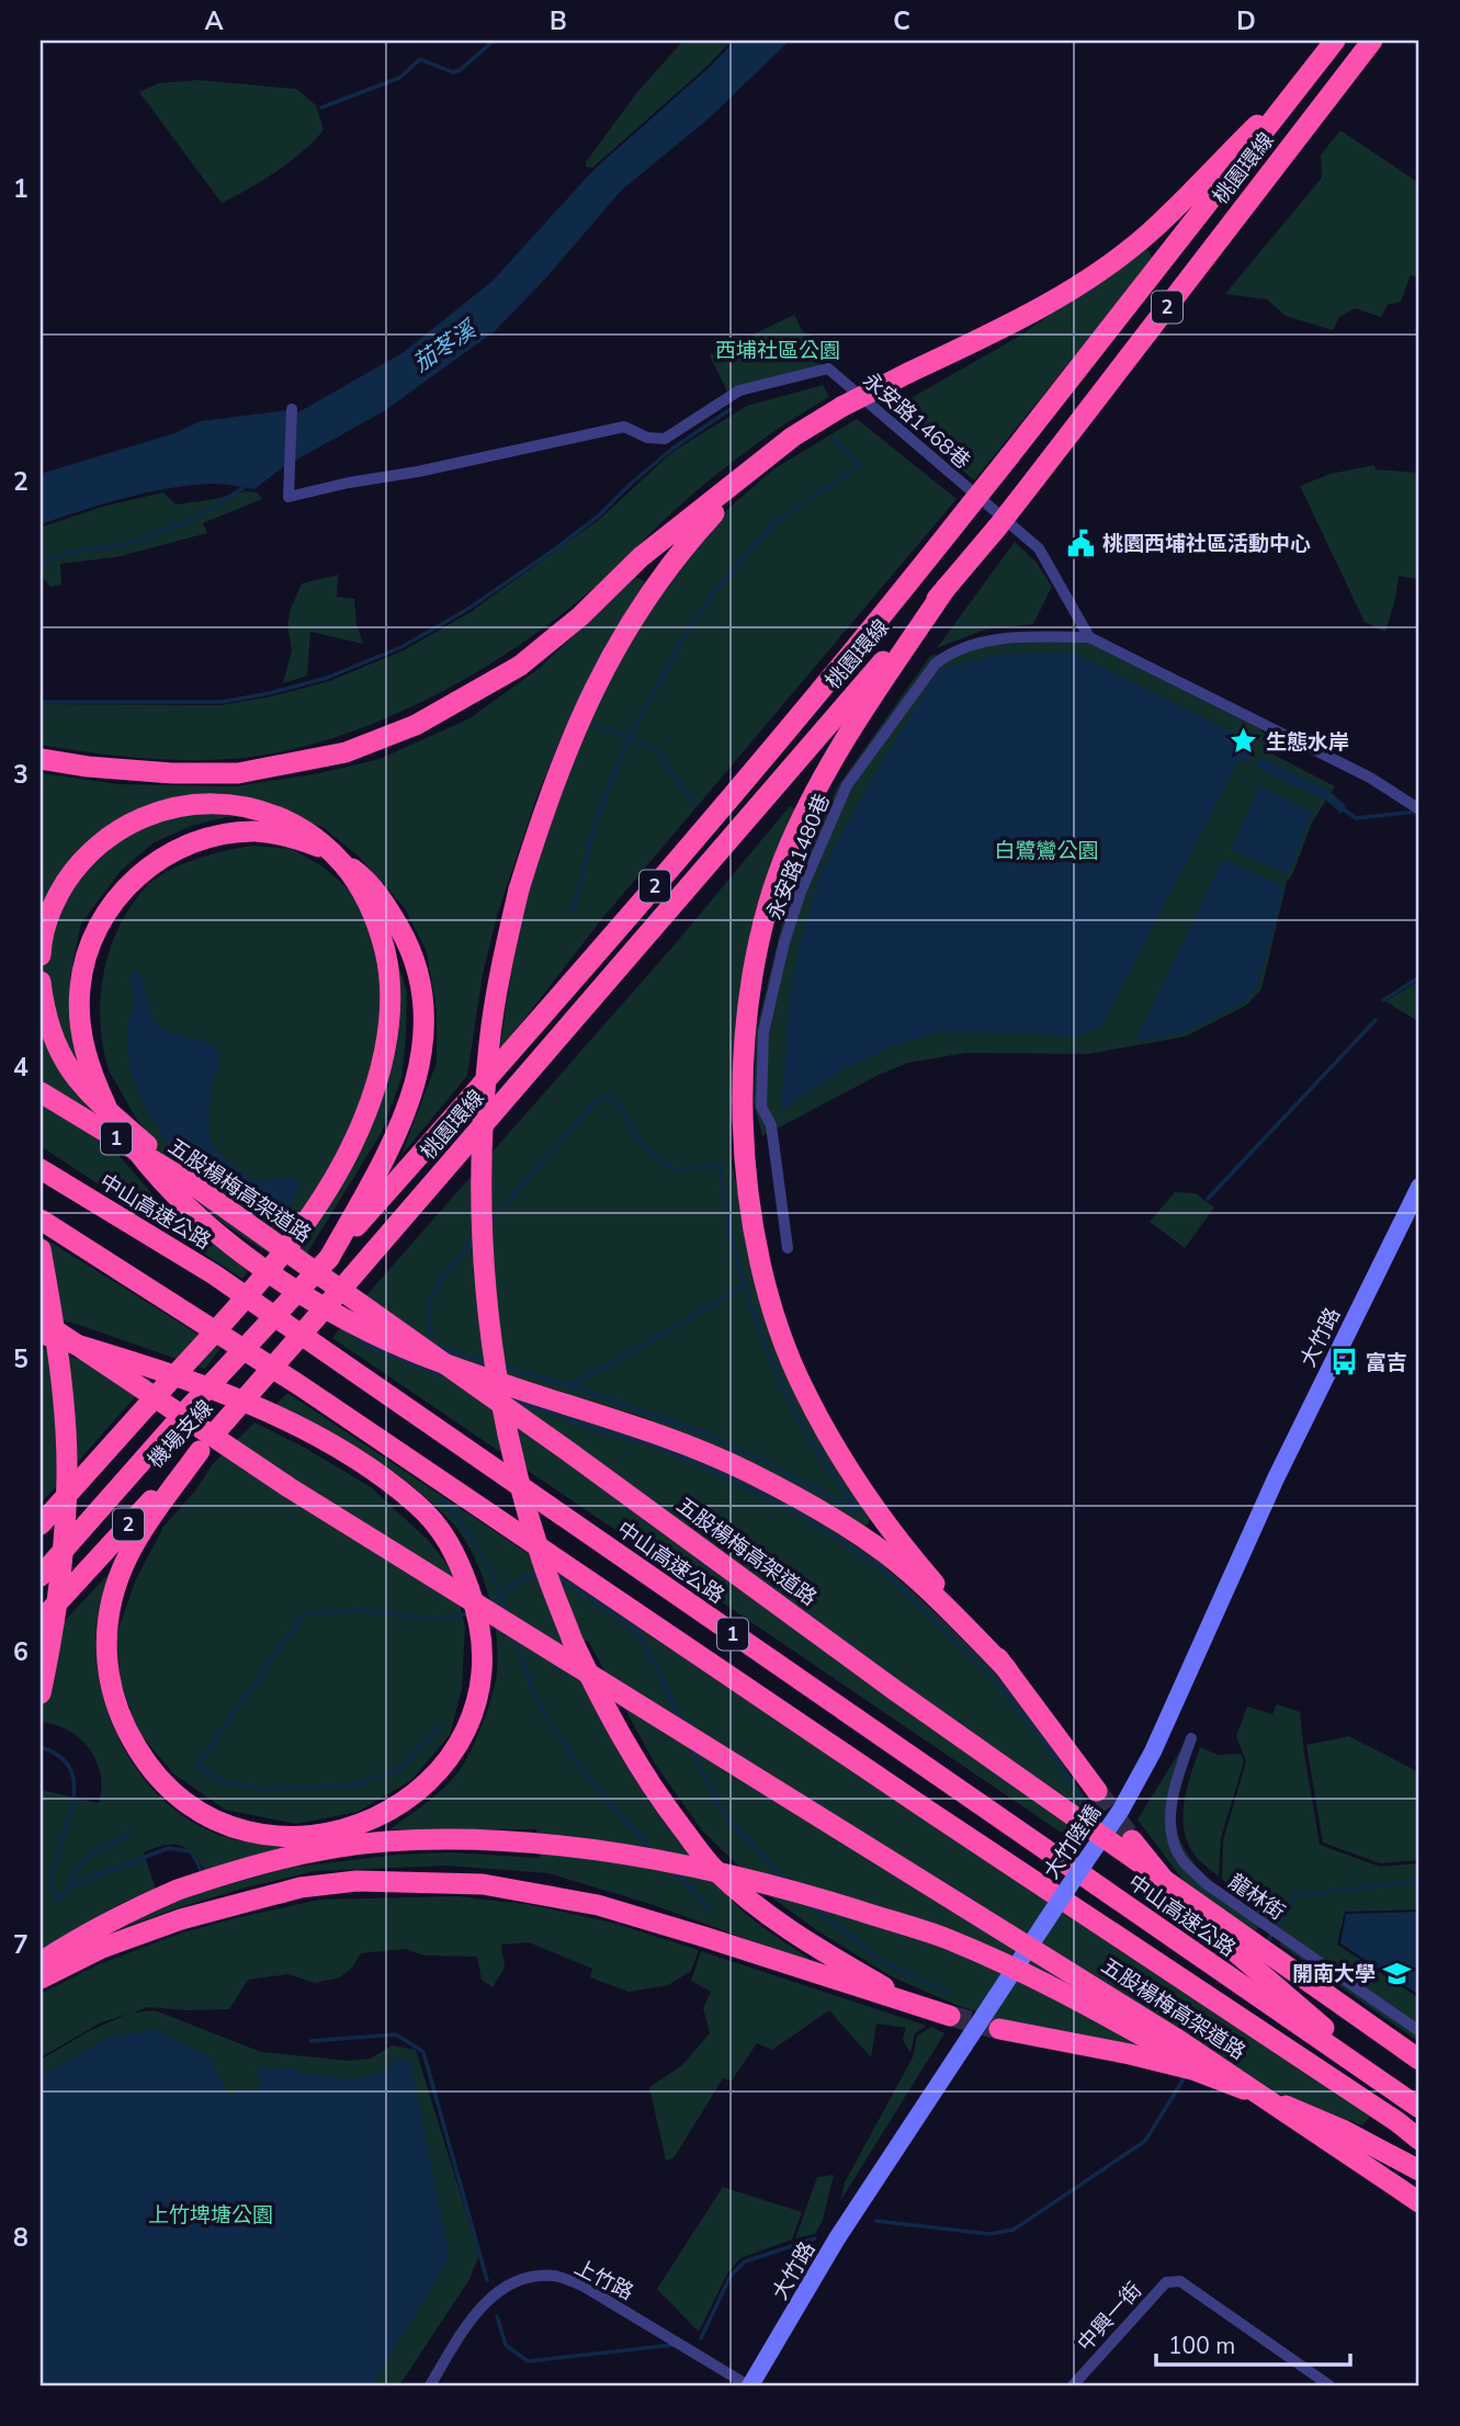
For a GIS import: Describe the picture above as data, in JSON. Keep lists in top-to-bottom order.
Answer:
{
  "streets": {
    "highway": [
      "桃園環線",
      "2",
      "1",
      "五股楊梅高架道路",
      "中山高速公路",
      "機場支線"
    ],
    "main road": ["大竹路", "大竹陸橋"],
    "street": [
      "永安路1468巷",
      "永安路1480巷",
      "龍林街",
      "上竹路",
      "中興一街"
    ]
  },
  "crossings": [
    ["桃園環線", "機場支線"],
    ["永安路1468巷", "永安路1480巷"],
    ["大竹路", "大竹陸橋"],
    ["大竹路", "上竹路"]
  ],
  "water": ["茄苳溪"],
  "parks": ["西埔社區公園", "白鷺鸞公園", "上竹埤塘公園"],
  "places": {
    "public building": ["桃園西埔社區活動中心"],
    "place": ["生態水岸"],
    "bus stop": ["富吉"],
    "school or university": ["開南大學"]
  },
  "scale_bar": "100 m",
  "grid": {
    "columns": [
      "A",
      "B",
      "C",
      "D"
    ],
    "rows": [
      "1",
      "2",
      "3",
      "4",
      "5",
      "6",
      "7",
      "8"
    ]
  }
}
